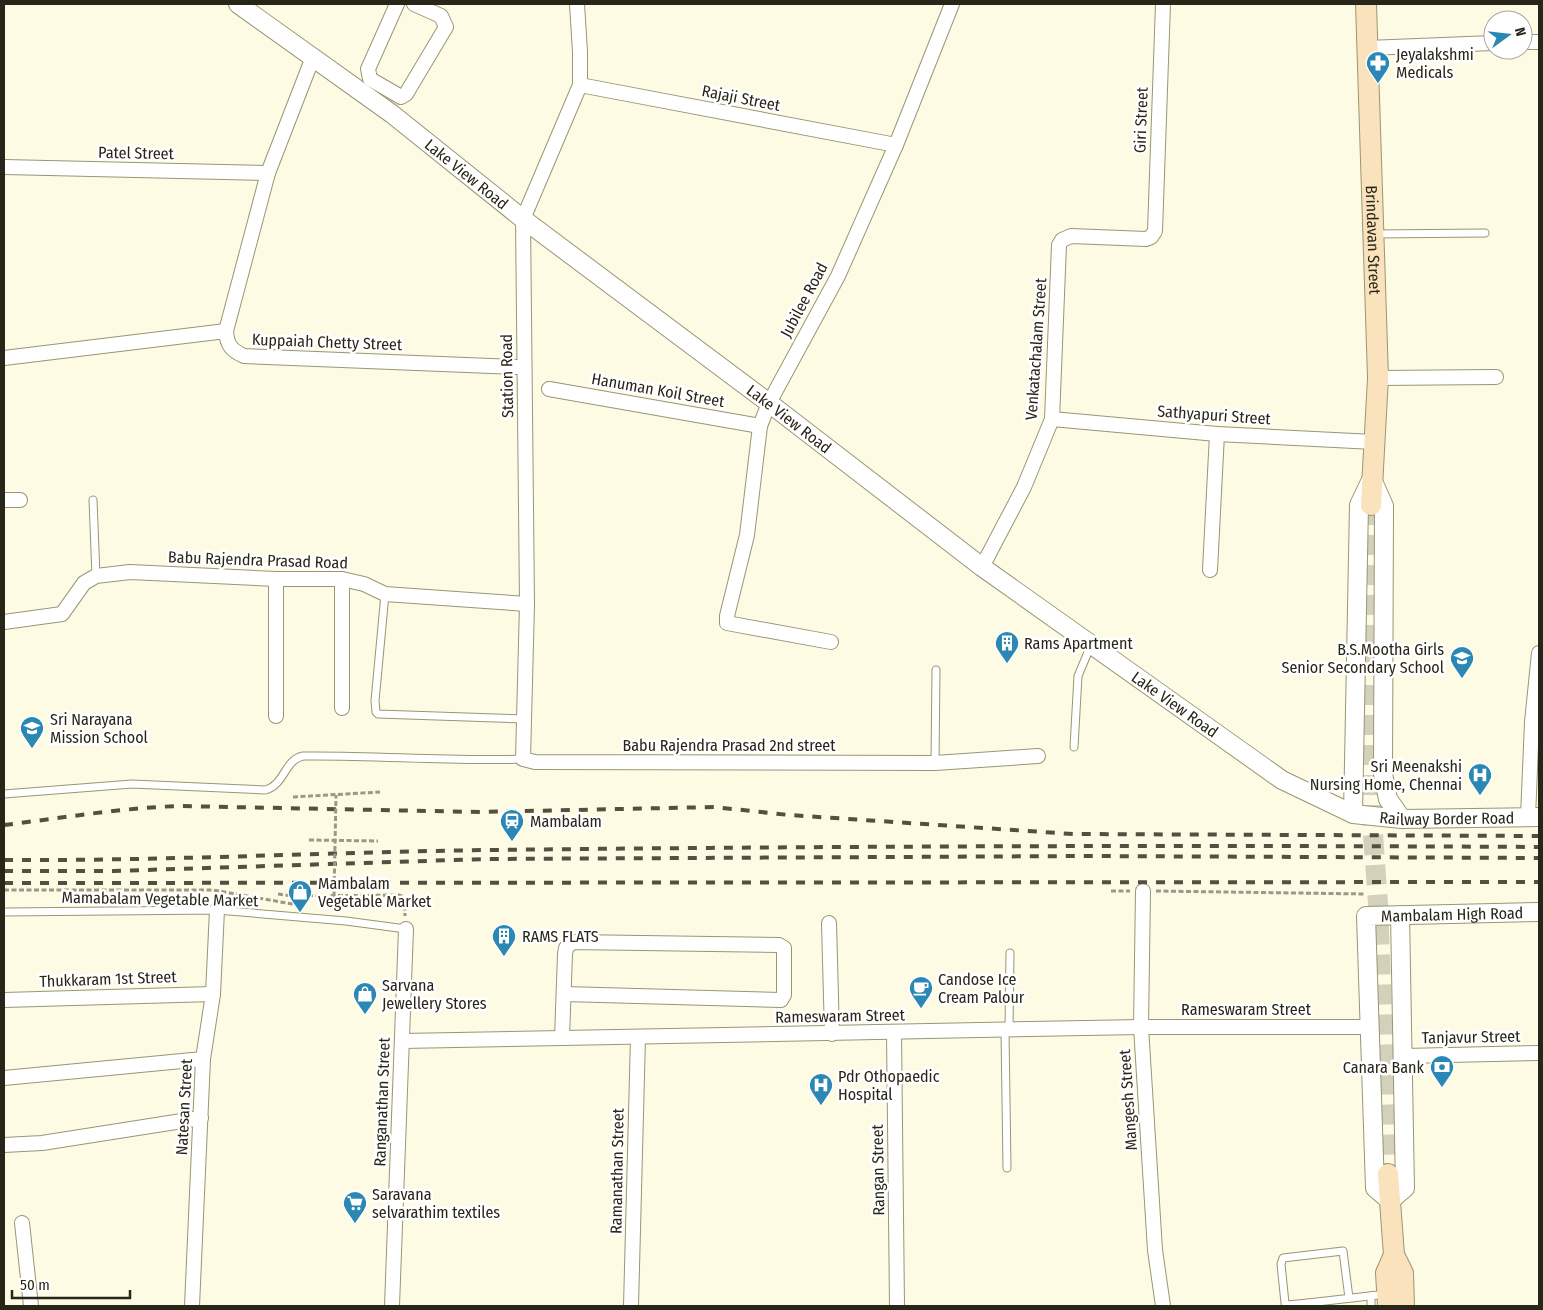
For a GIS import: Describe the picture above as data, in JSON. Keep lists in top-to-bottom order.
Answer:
{
  "streets": {
    "main road": ["Brindavan Street"],
    "street": [
      "Rajaji Street",
      "Giri Street",
      "Patel Street",
      "Lake View Road",
      "Jubilee Road",
      "Kuppaiah Chetty Street",
      "Venkatachalam Street",
      "Station Road",
      "Hanuman Koil Street",
      "Sathyapuri Street",
      "Babu Rajendra Prasad Road",
      "Babu Rajendra Prasad 2nd street",
      "Railway Border Road",
      "Mambalam High Road",
      "Thukkaram 1st Street",
      "Rameswaram Street",
      "Tanjavur Street",
      "Mangesh Street",
      "Ranganathan Street",
      "Natesan Street",
      "Rangan Street",
      "Ramanathan Street"
    ],
    "lane": ["Mamabalam Vegetable Market"]
  },
  "crossings": [
    ["Rajaji Street", "Jubilee Road"],
    ["Rajaji Street", "Station Road"],
    ["Giri Street", "Venkatachalam Street"],
    ["Lake View Road", "Jubilee Road"],
    ["Lake View Road", "Venkatachalam Street"],
    ["Lake View Road", "Station Road"],
    ["Lake View Road", "Railway Border Road"],
    ["Brindavan Street", "Sathyapuri Street"],
    ["Jubilee Road", "Hanuman Koil Street"],
    ["Venkatachalam Street", "Sathyapuri Street"],
    ["Station Road", "Babu Rajendra Prasad Road"],
    ["Station Road", "Babu Rajendra Prasad 2nd street"],
    ["Mamabalam Vegetable Market", "Ranganathan Street"],
    ["Mamabalam Vegetable Market", "Natesan Street"],
    ["Mambalam High Road", "Rameswaram Street"],
    ["Thukkaram 1st Street", "Natesan Street"],
    ["Rameswaram Street", "Mangesh Street"],
    ["Rameswaram Street", "Ranganathan Street"],
    ["Rameswaram Street", "Rangan Street"],
    ["Rameswaram Street", "Ramanathan Street"]
  ],
  "places": {
    "pharmacy": ["Jeyalakshmi Medicals"],
    "building": ["Rams Apartment", "RAMS FLATS"],
    "school or university": ["B.S.Mootha Girls Senior Secondary School", "Sri Narayana Mission School"],
    "hospital": ["Sri Meenakshi Nursing Home, Chennai", "Pdr Othopaedic Hospital"],
    "station": ["Mambalam"],
    "shop": ["Mambalam Vegetable Market", "Sarvana Jewellery Stores"],
    "cafe": ["Candose Ice Cream Palour"],
    "bank": ["Canara Bank"],
    "supermarket": ["Saravana selvarathim textiles"]
  },
  "scale_bar": "50 m",
  "north": "right"
}
